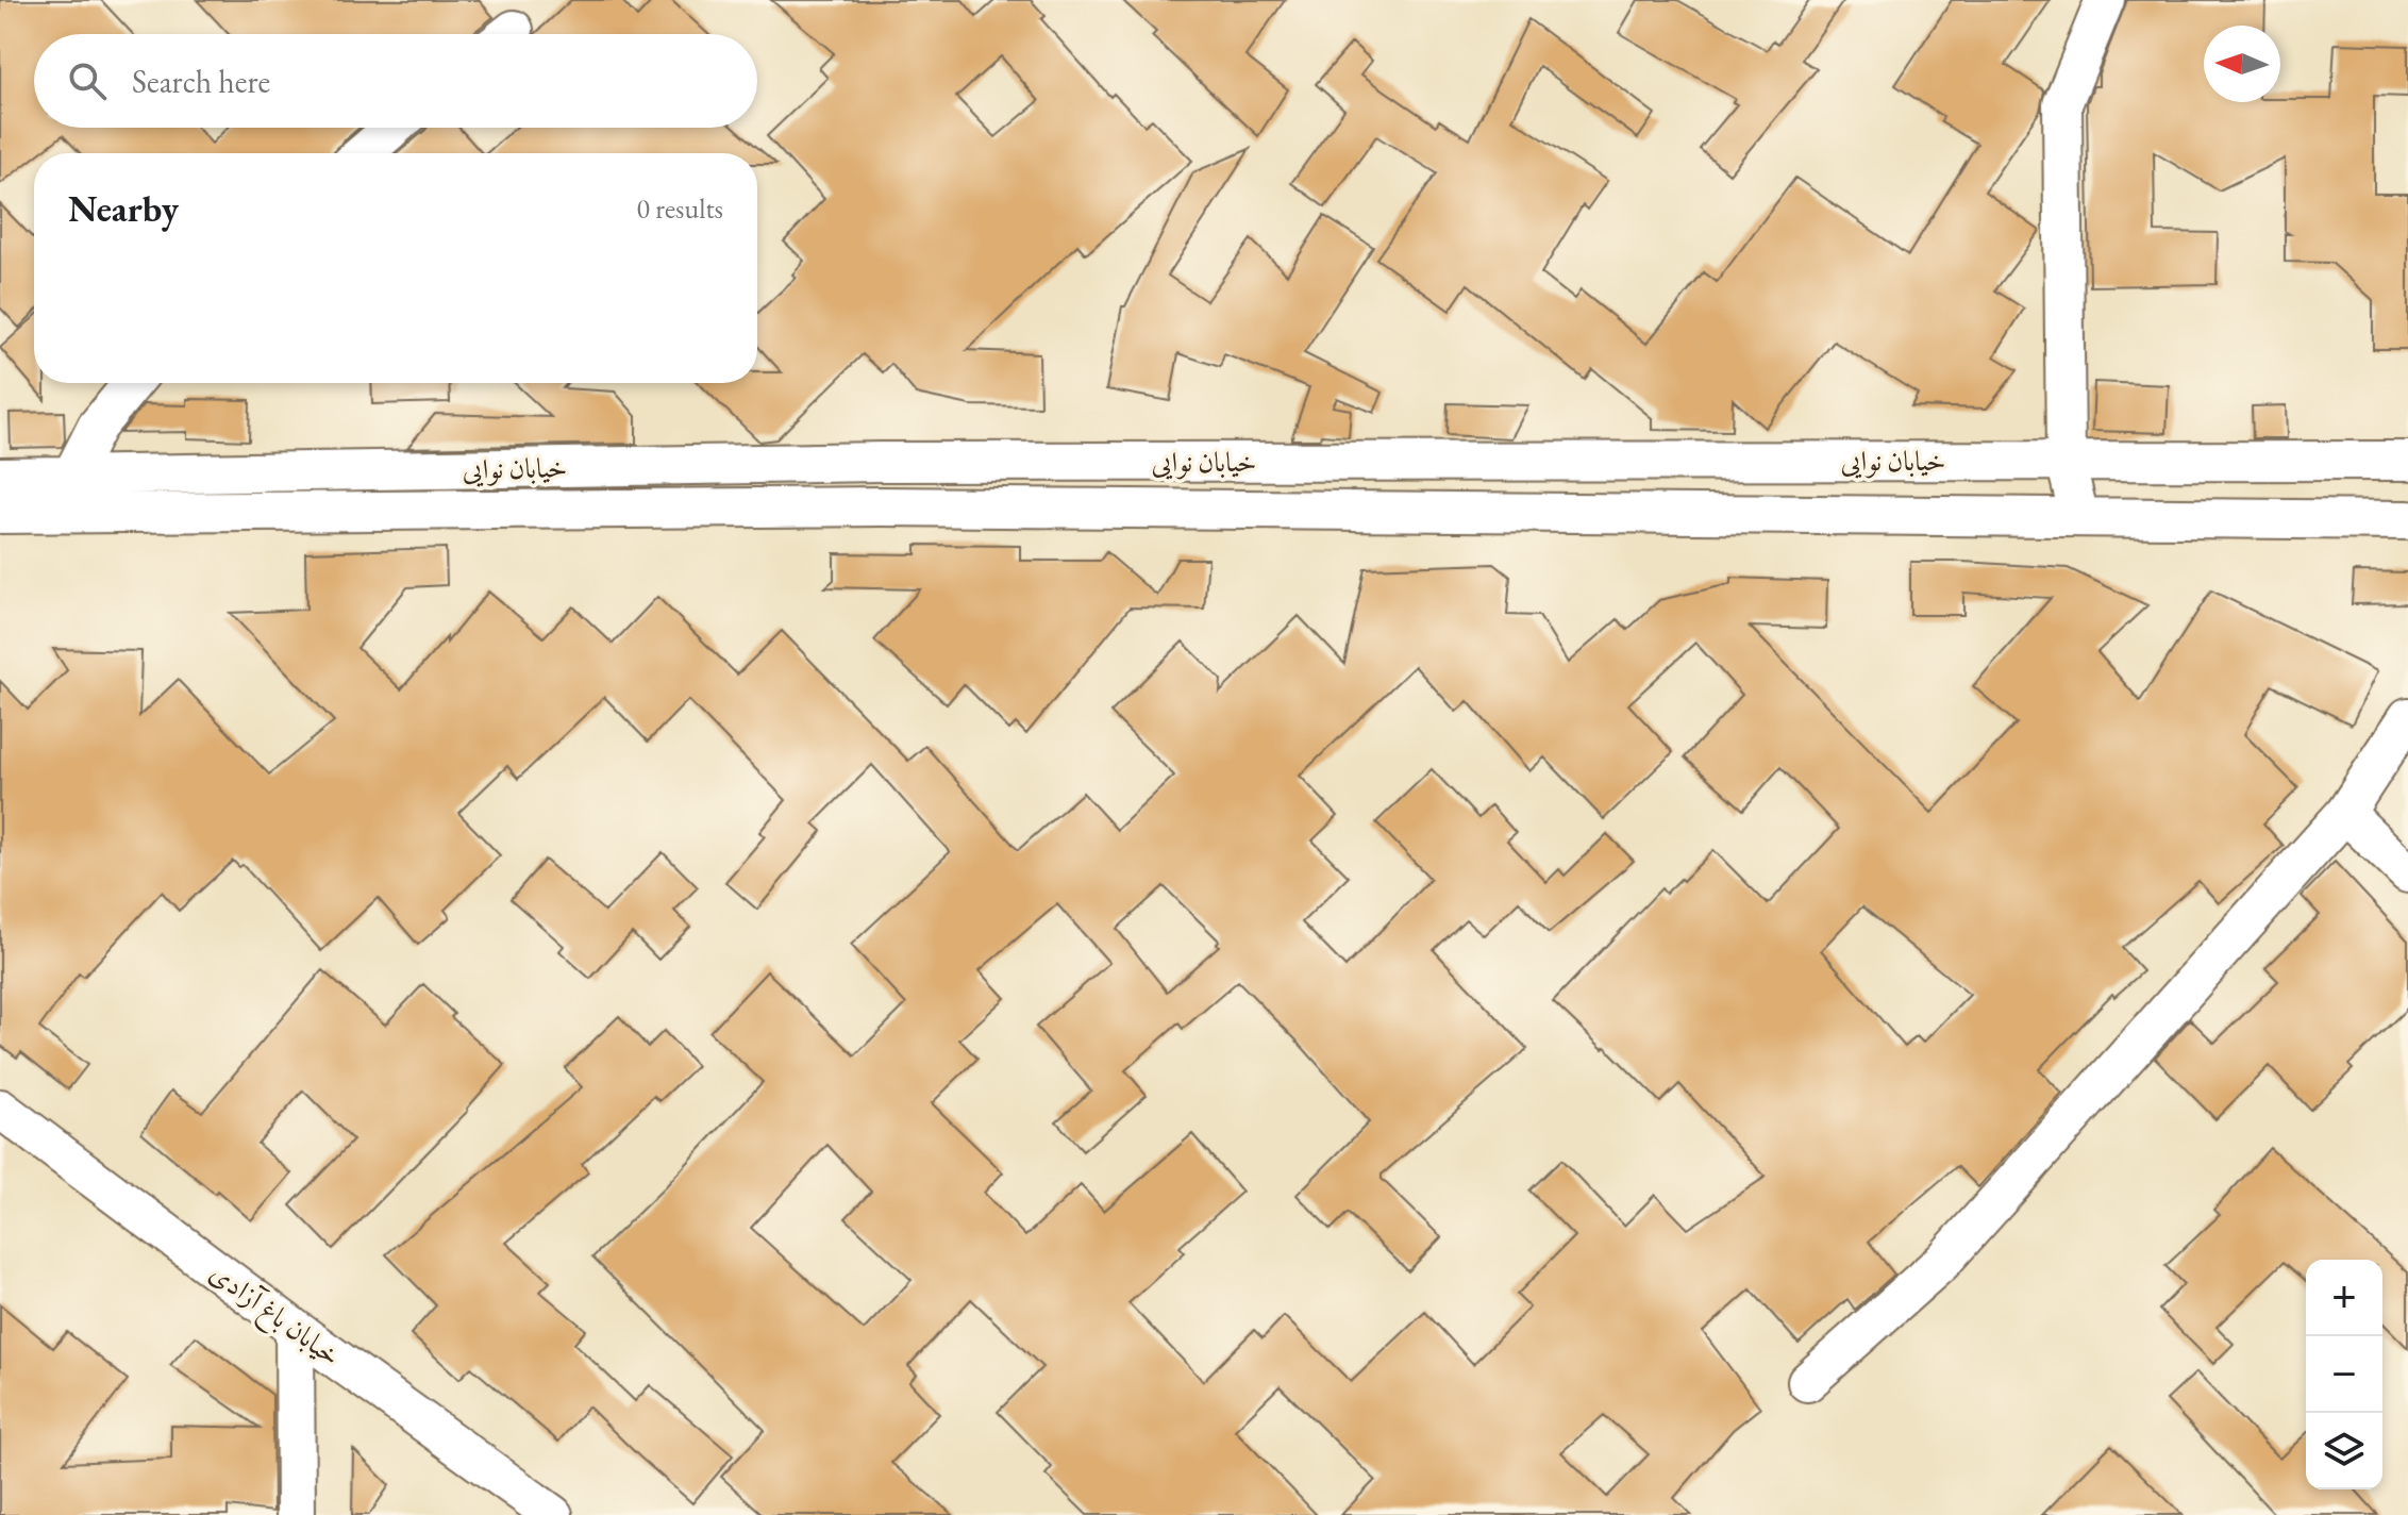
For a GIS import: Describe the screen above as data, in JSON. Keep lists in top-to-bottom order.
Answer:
{
  "streets": {
    "street": ["خیابان نوایی", "خیابان باغ آزادی"]
  },
  "north": "left",
  "page": {
    "search": "Search here",
    "heading": ["Nearby", "0 results"],
    "map_buttons": ["+", "−"]
  }
}
